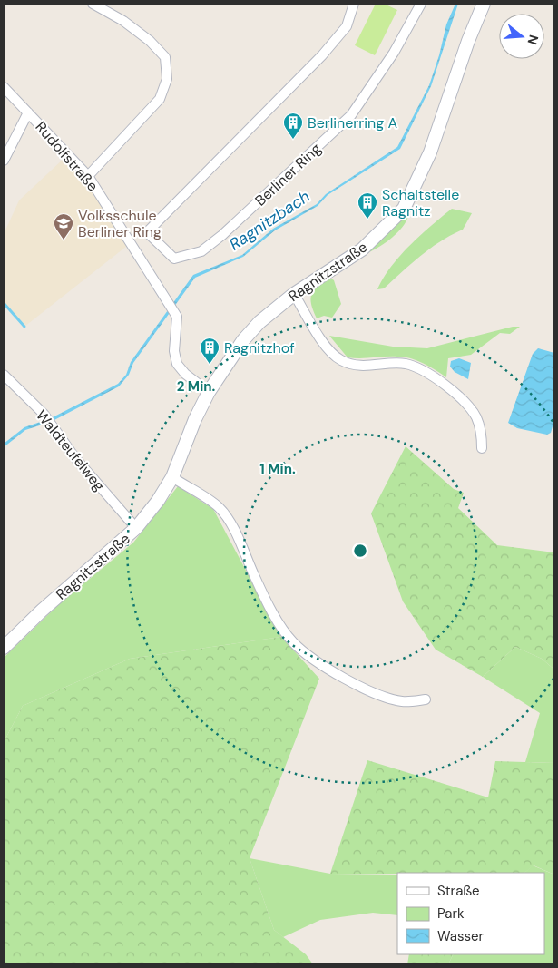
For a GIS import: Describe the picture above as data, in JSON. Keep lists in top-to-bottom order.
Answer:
{
  "streets": {
    "main road": ["Ragnitzstraße"],
    "street": ["Rudolfstraße", "Berliner Ring", "Waldteufelweg"]
  },
  "crossings": [
    ["Rudolfstraße", "Ragnitzstraße"],
    ["Ragnitzstraße", "Waldteufelweg"]
  ],
  "water": ["Ragnitzbach"],
  "places": {
    "building": ["Berlinerring A", "Schaltstelle Ragnitz", "Ragnitzhof"],
    "school or university": ["Volksschule Berliner Ring"]
  },
  "legend": ["Straße", "Park", "Wasser"],
  "north": "right",
  "rings": ["2 Min.", "1 Min."]
}
